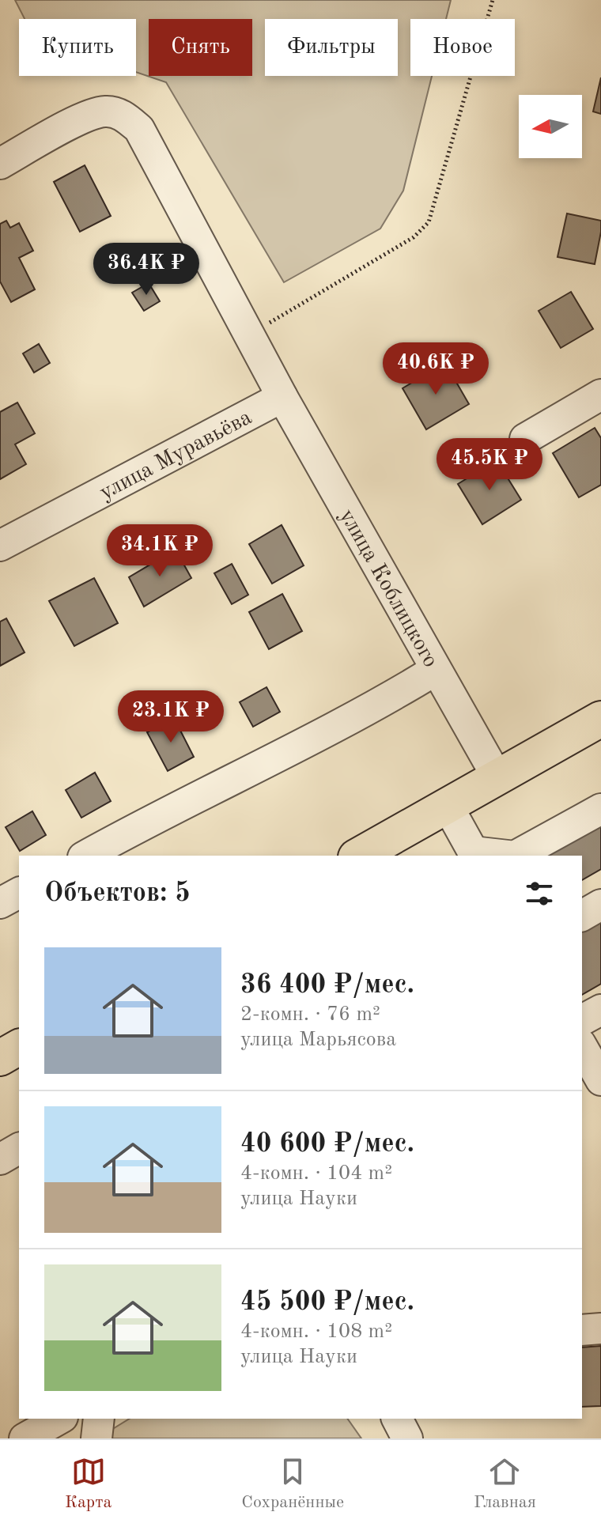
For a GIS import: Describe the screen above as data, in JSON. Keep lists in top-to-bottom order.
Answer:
{
  "streets": {
    "street": ["улица Муравьёва", "улица Коблицкого"]
  },
  "crossings": [
    ["улица Муравьёва", "улица Коблицкого"]
  ],
  "north": "left",
  "page": {
    "chip": [
      "Купить",
      "Снять",
      "Фильтры",
      "Новое"
    ],
    "price": [
      "36.4K ₽",
      "40.6K ₽",
      "45.5K ₽",
      "34.1K ₽",
      "23.1K ₽"
    ],
    "heading": "Объектов: 5",
    "list": [
      {
        "name": "36 400 ₽/мес.",
        "note": "2-комн. · 76 m² · улица Марьясова"
      },
      {
        "name": "40 600 ₽/мес.",
        "note": "4-комн. · 104 m² · улица Науки"
      },
      {
        "name": "45 500 ₽/мес.",
        "note": "4-комн. · 108 m² · улица Науки"
      }
    ],
    "tabs": ["Карта", "Сохранённые", "Главная"]
  }
}
